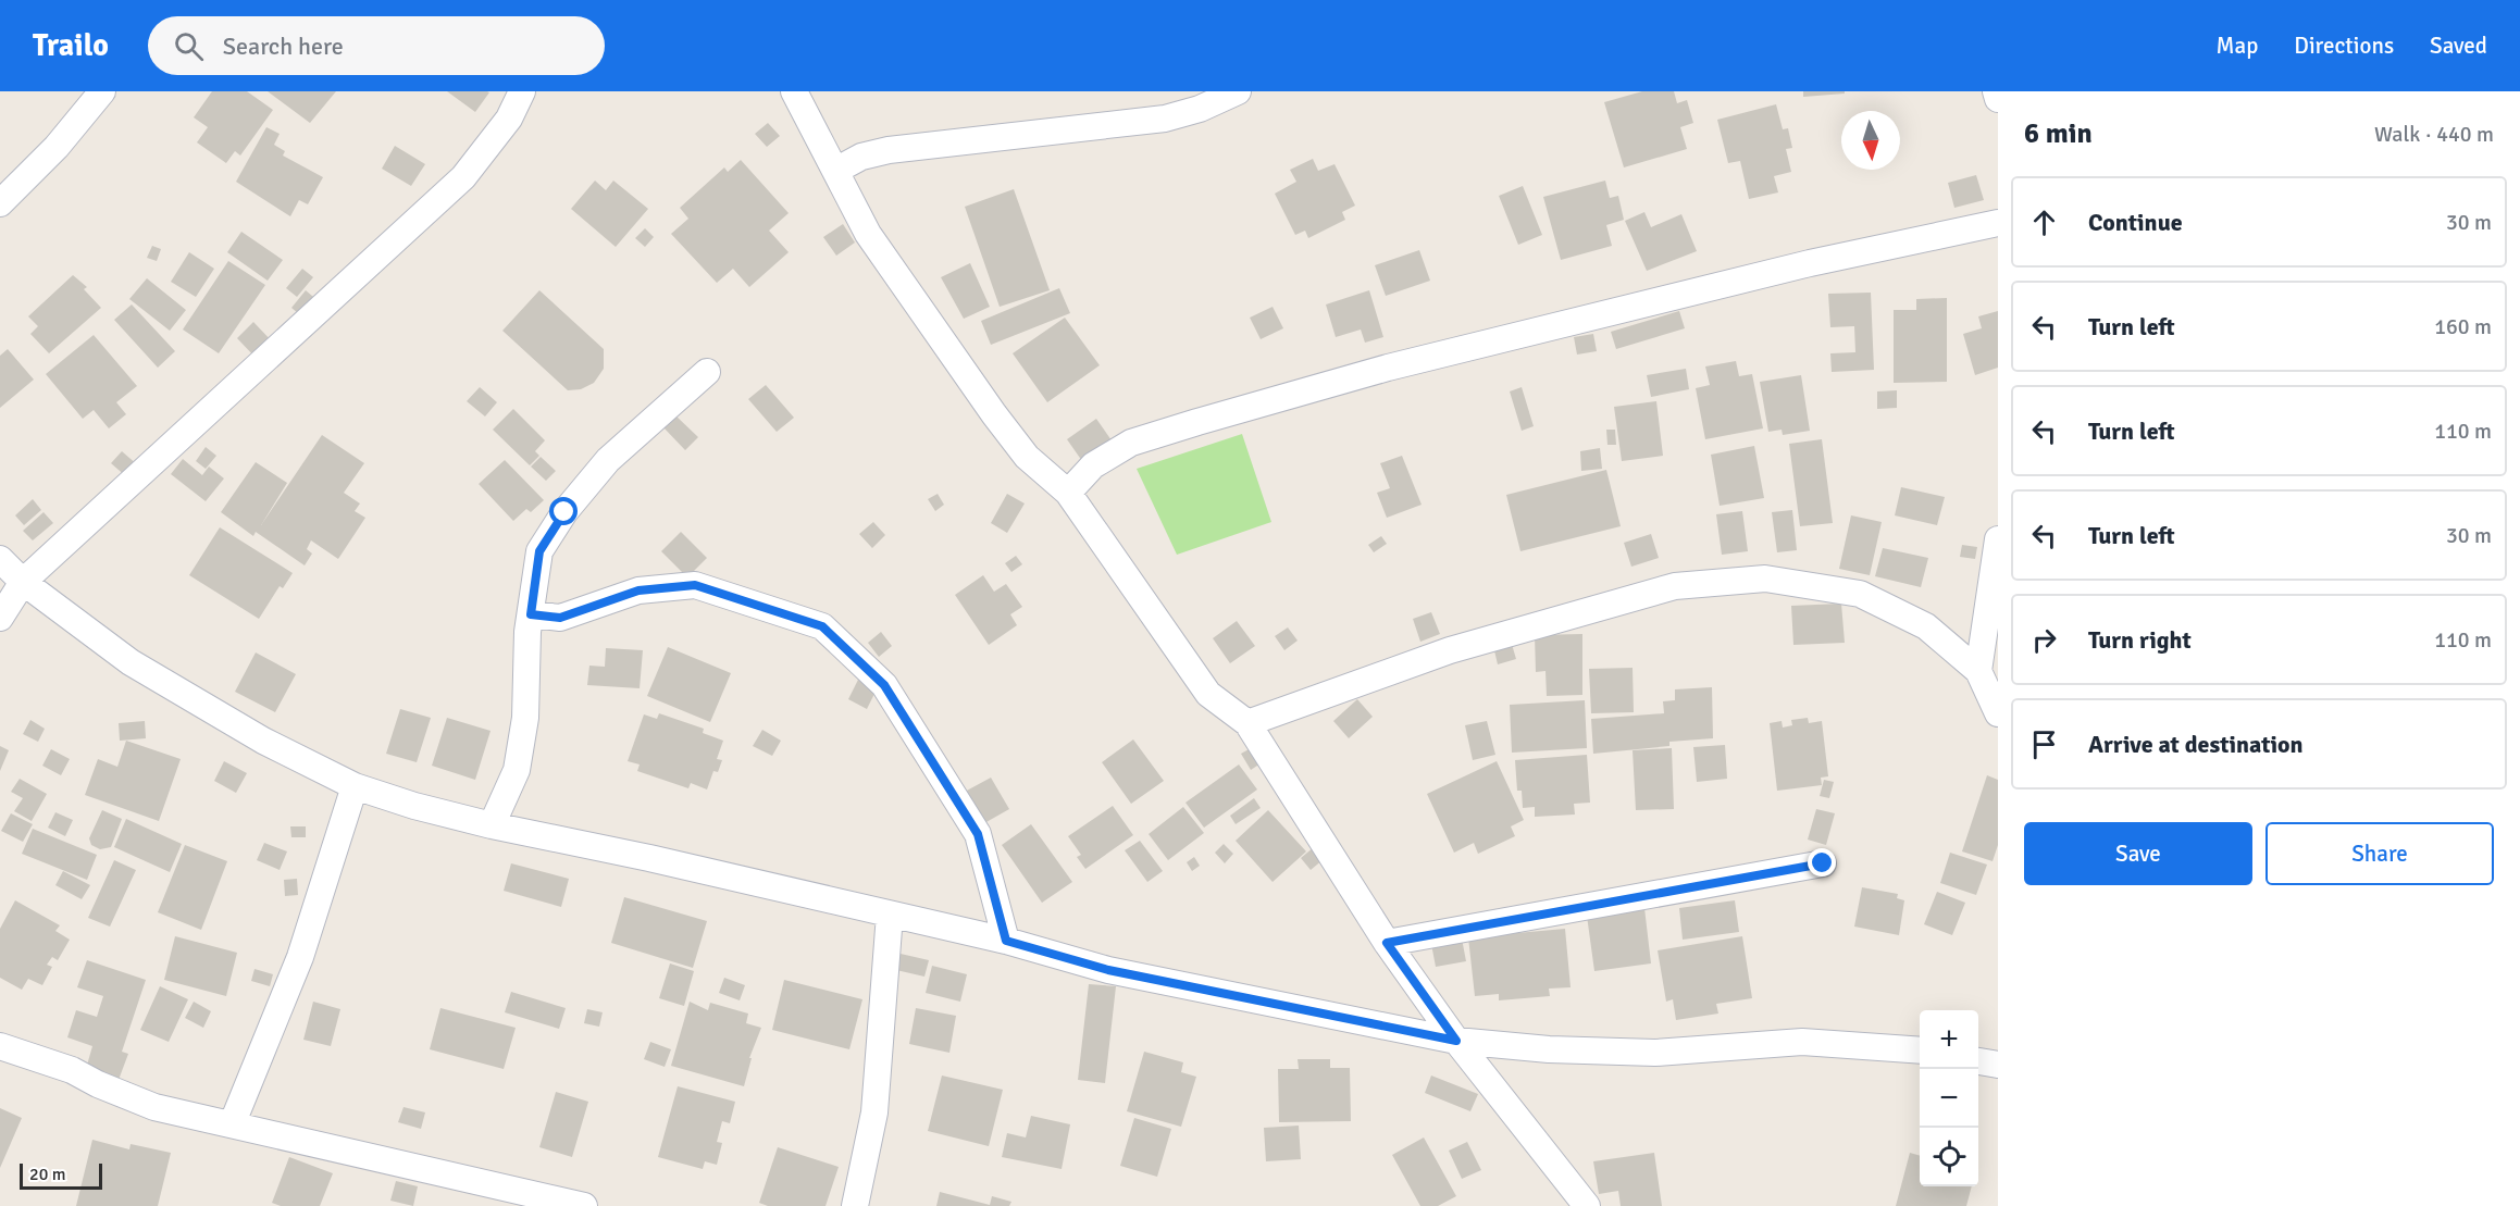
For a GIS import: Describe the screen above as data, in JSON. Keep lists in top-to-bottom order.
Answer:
{
  "scale_bar": "20 m",
  "north": "bottom",
  "page": {
    "header": "Trailo",
    "search": "Search here",
    "nav": ["Map", "Directions", "Saved"],
    "heading": ["6 min", "Walk · 440 m"],
    "list": [
      ["Continue", "30 m"],
      ["Turn left", "160 m"],
      ["Turn left", "110 m"],
      ["Turn left", "30 m"],
      ["Turn right", "110 m"],
      "Arrive at destination"
    ],
    "buttons": ["Save", "Share"],
    "map_buttons": ["+", "−"],
    "scale": "20 m"
  }
}
